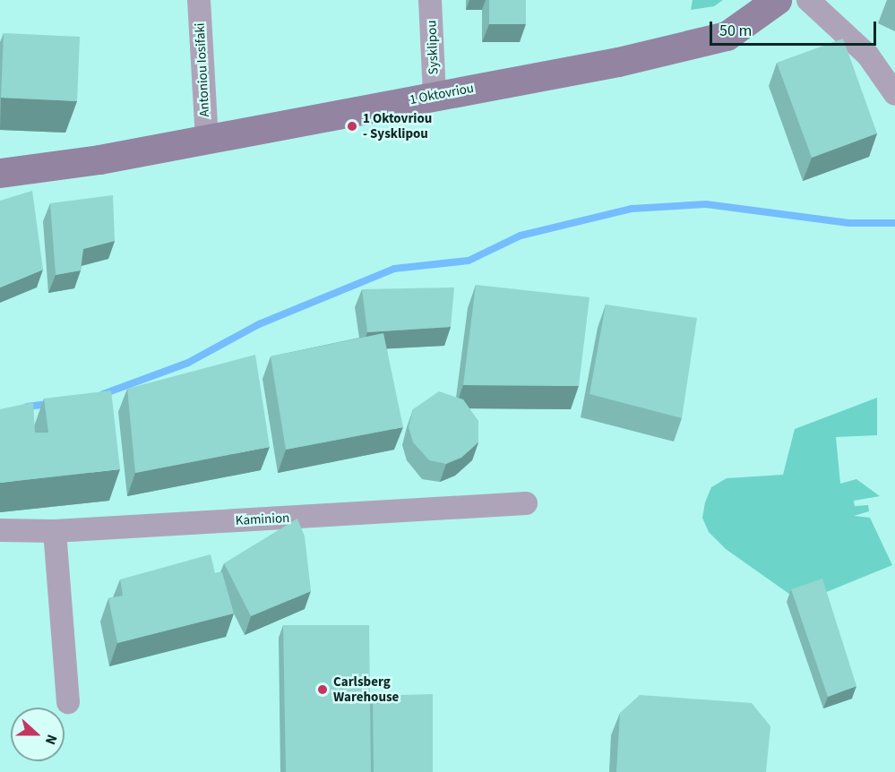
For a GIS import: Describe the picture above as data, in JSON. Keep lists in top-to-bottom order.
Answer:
{
  "streets": {
    "street": [
      "Sysklipou",
      "Antoniou Iosifaki",
      "1 Oktovriou",
      "Kaminion"
    ]
  },
  "crossings": [
    ["Sysklipou", "1 Oktovriou"],
    ["Antoniou Iosifaki", "1 Oktovriou"]
  ],
  "places": ["1 Oktovriou - Sysklipou", "Carlsberg Warehouse"],
  "scale_bar": "50 m",
  "north": "right"
}
